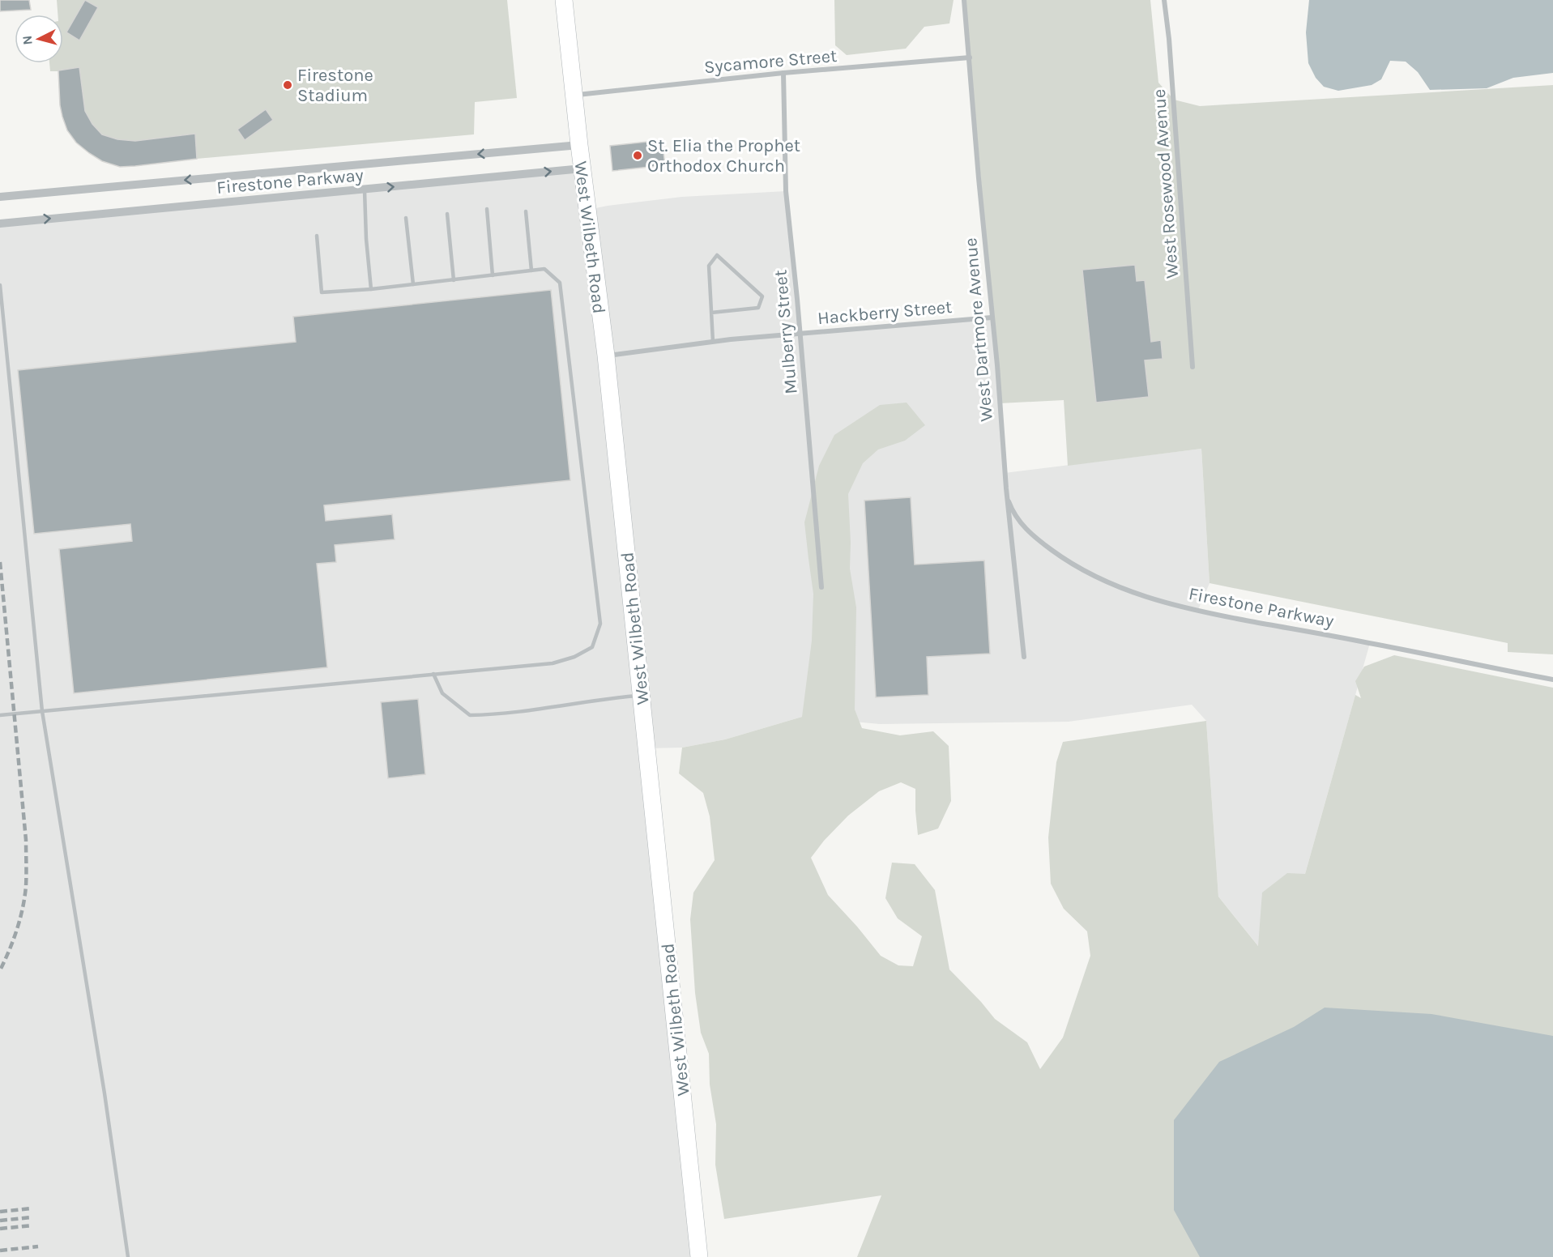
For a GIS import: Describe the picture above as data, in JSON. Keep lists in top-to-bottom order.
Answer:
{
  "streets": {
    "main road": ["West Wilbeth Road"],
    "street": [
      "Sycamore Street",
      "Firestone Parkway",
      "West Rosewood Avenue",
      "Hackberry Street",
      "West Dartmore Avenue",
      "Mulberry Street"
    ]
  },
  "crossings": [
    ["Sycamore Street", "West Wilbeth Road"],
    ["Sycamore Street", "West Dartmore Avenue"],
    ["Sycamore Street", "Mulberry Street"],
    ["Firestone Parkway", "West Wilbeth Road"],
    ["Firestone Parkway", "West Dartmore Avenue"],
    ["West Wilbeth Road", "Hackberry Street"],
    ["Hackberry Street", "West Dartmore Avenue"],
    ["Hackberry Street", "Mulberry Street"]
  ],
  "places": ["Firestone Stadium", "St. Elia the Prophet Orthodox Church"],
  "north": "left"
}
